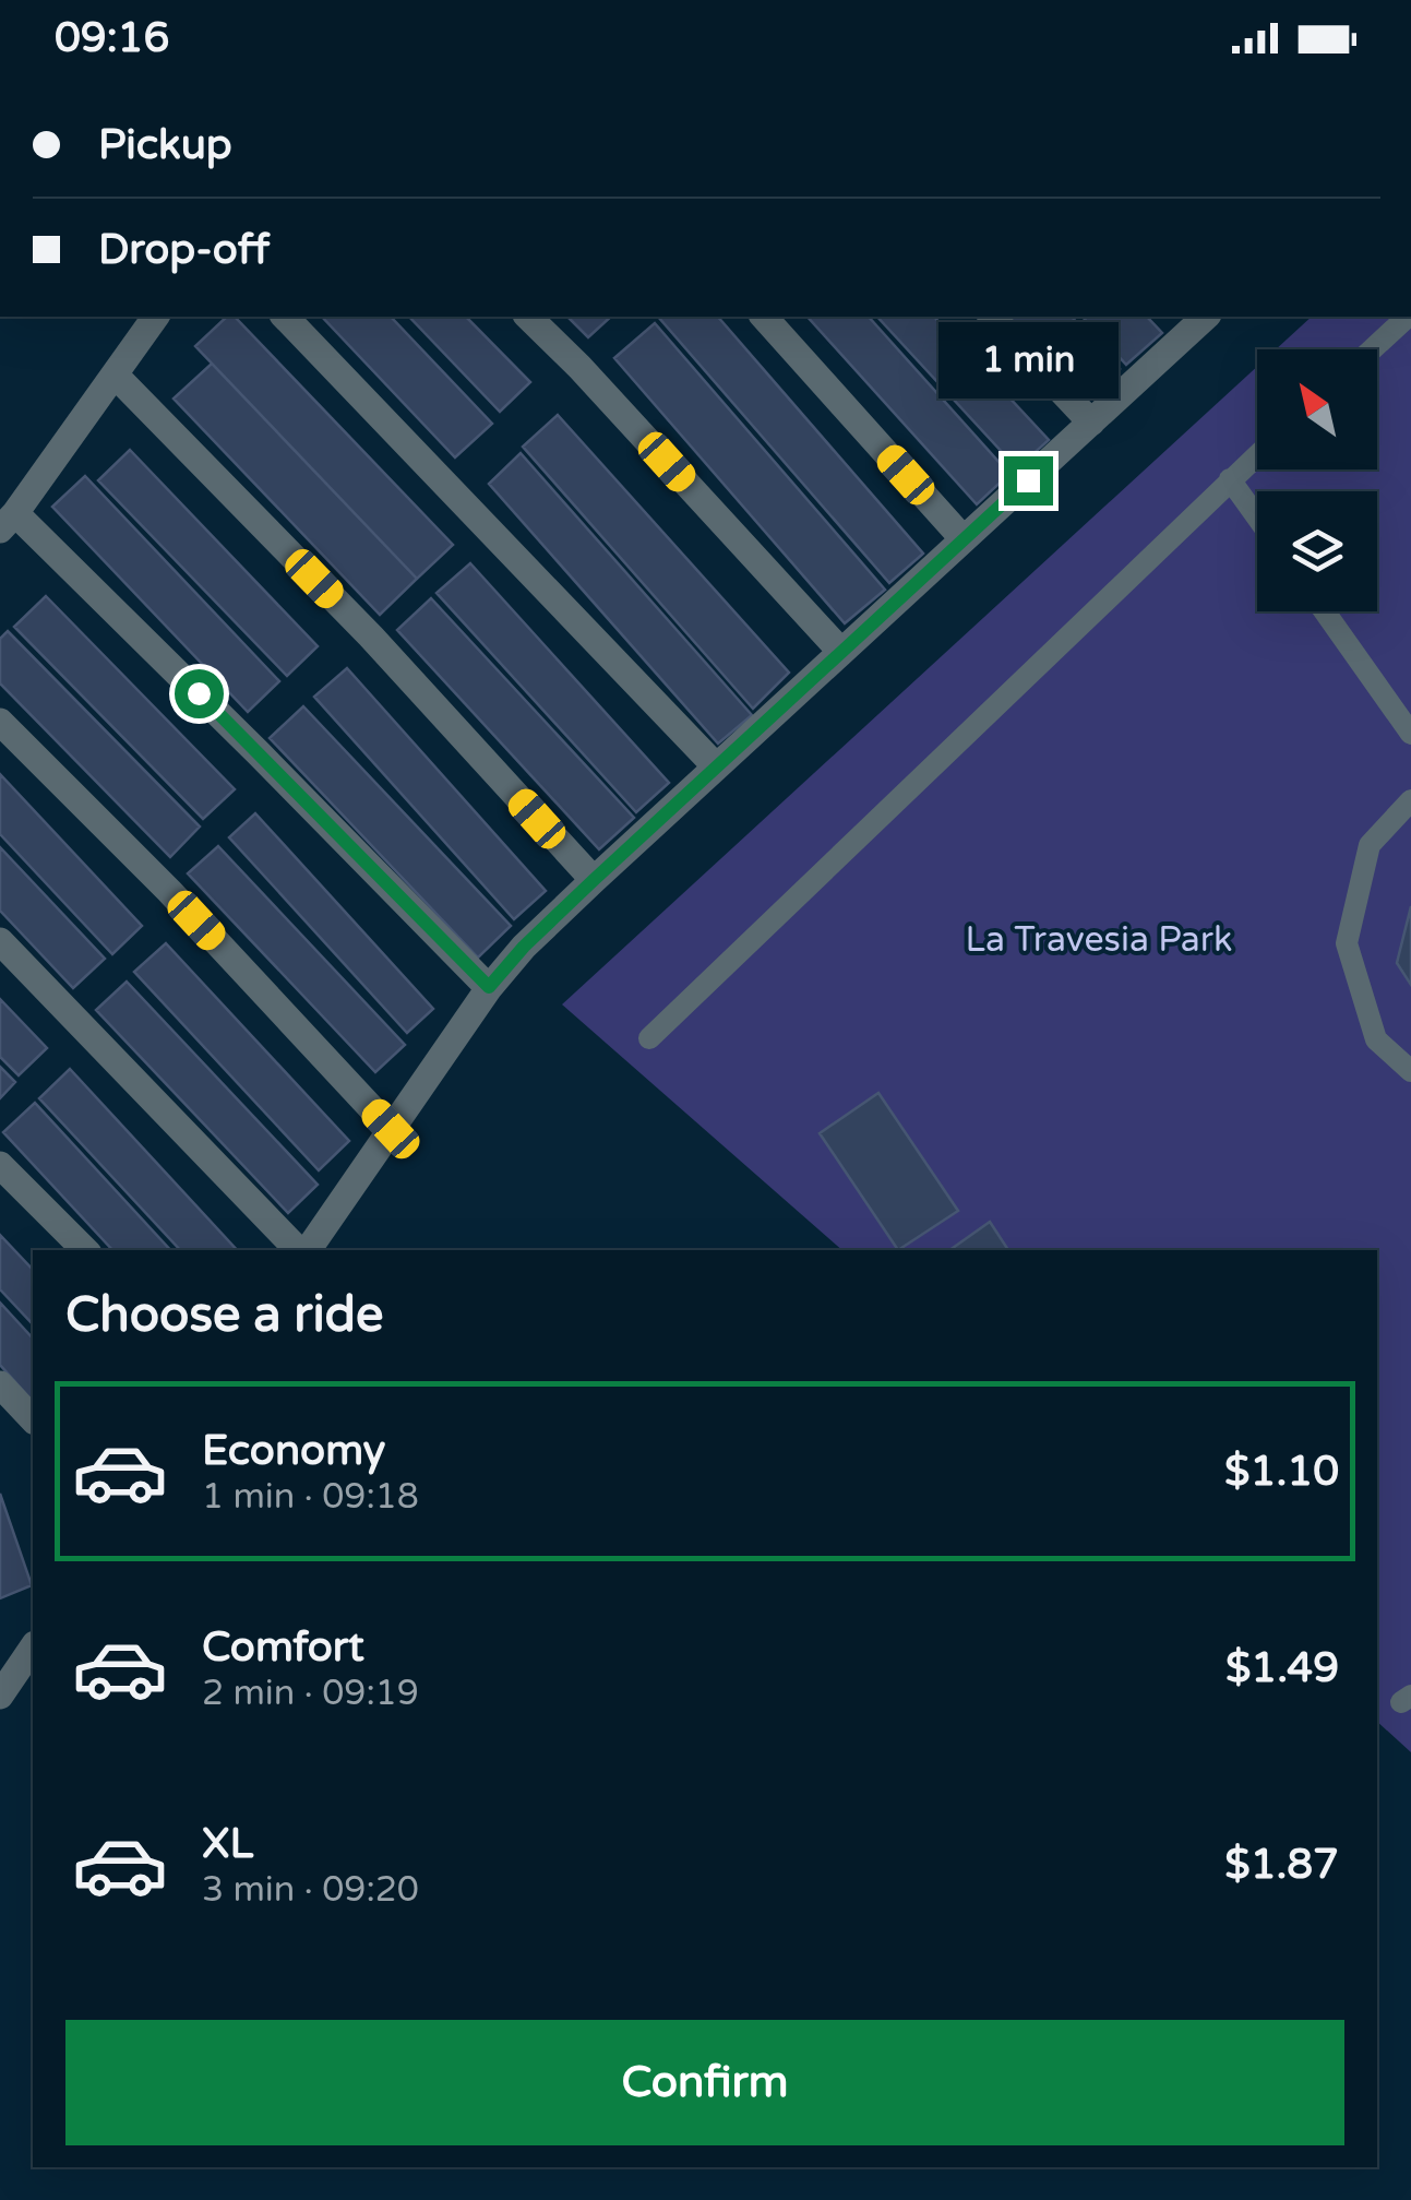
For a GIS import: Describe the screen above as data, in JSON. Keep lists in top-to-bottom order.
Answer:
{
  "parks": ["La Travesia Park"],
  "north": "top left",
  "page": {
    "status": "09:16",
    "banner": ["Pickup", "Drop-off"],
    "bubble": "1 min",
    "heading": "Choose a ride",
    "list": [
      {
        "name": "Economy",
        "note": "1 min · 09:18",
        "value": "$1.10"
      },
      {
        "name": "Comfort",
        "note": "2 min · 09:19",
        "value": "$1.49"
      },
      {
        "name": "XL",
        "note": "3 min · 09:20",
        "value": "$1.87"
      }
    ],
    "buttons": "Confirm"
  }
}
